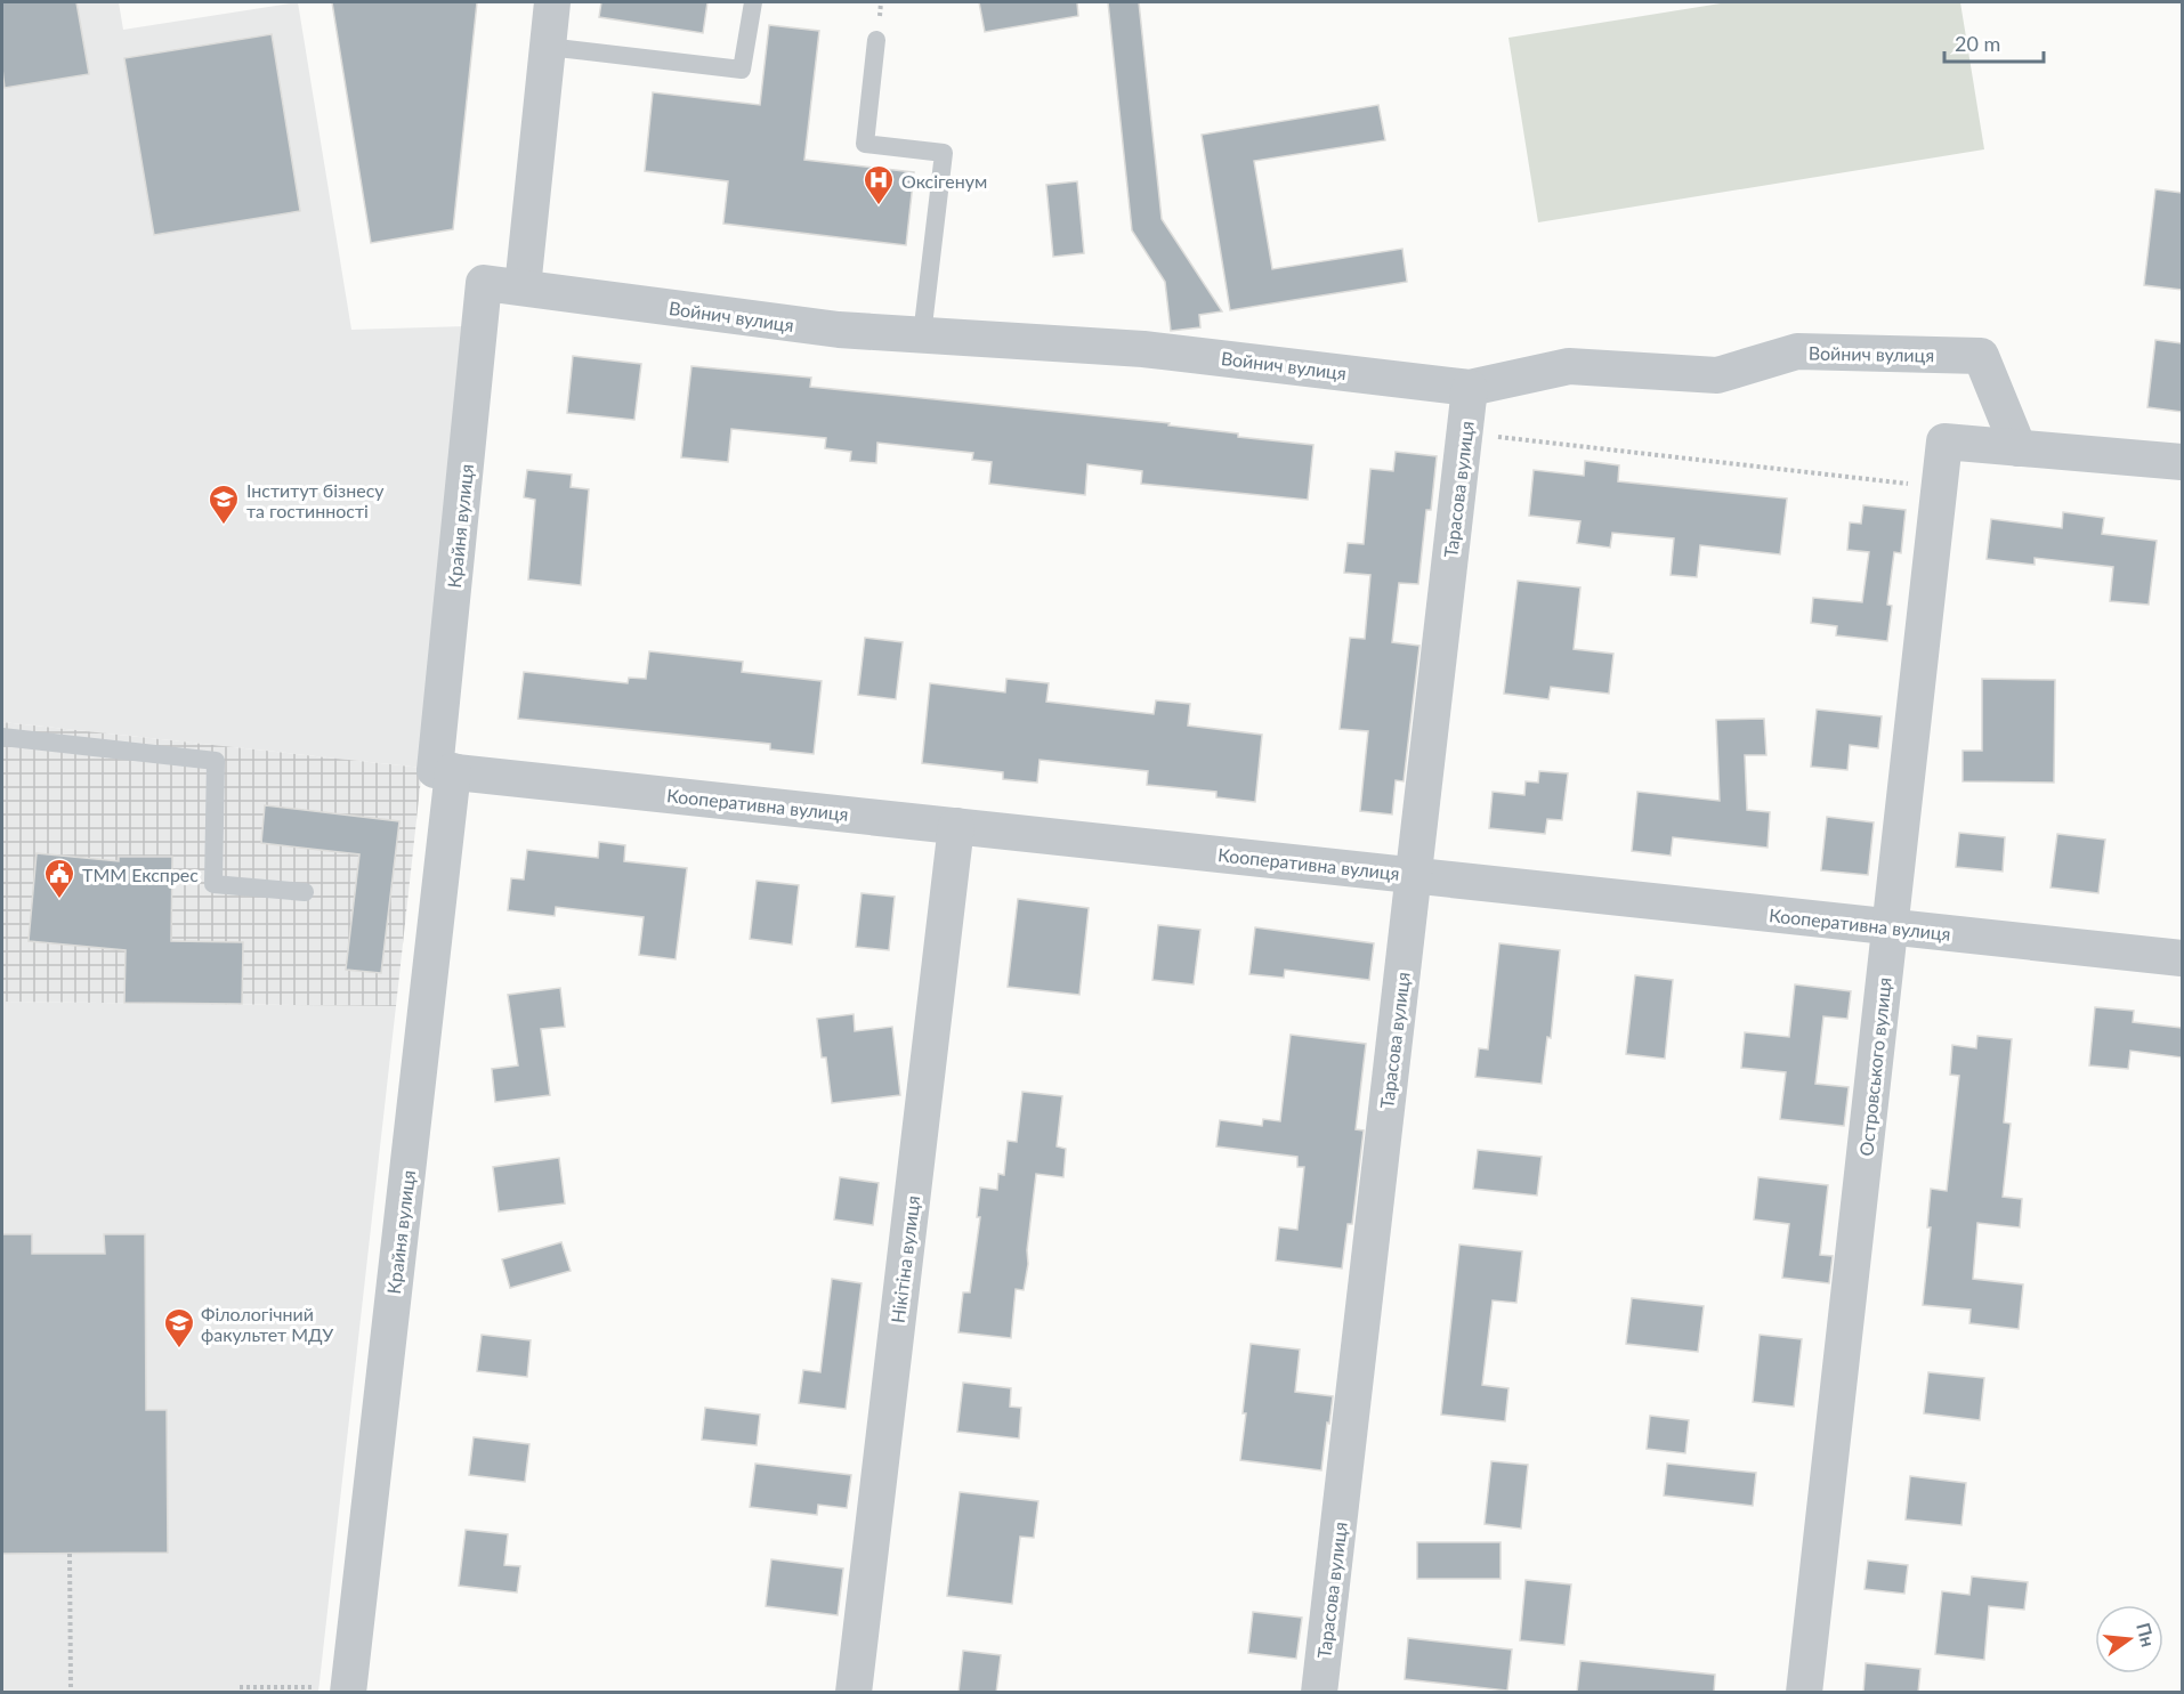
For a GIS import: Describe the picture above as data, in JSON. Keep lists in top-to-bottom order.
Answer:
{
  "streets": {
    "street": [
      "Войнич вулиця",
      "Тарасова вулиця",
      "Крайня вулиця",
      "Кооперативна вулиця",
      "Островського вулиця",
      "Нікітіна вулиця"
    ]
  },
  "crossings": [
    ["Войнич вулиця", "Тарасова вулиця"],
    ["Войнич вулиця", "Крайня вулиця"],
    ["Войнич вулиця", "Островського вулиця"],
    ["Тарасова вулиця", "Кооперативна вулиця"],
    ["Крайня вулиця", "Кооперативна вулиця"],
    ["Кооперативна вулиця", "Островського вулиця"],
    ["Кооперативна вулиця", "Нікітіна вулиця"]
  ],
  "places": {
    "hospital": ["Оксігенум"],
    "school or university": ["Інститут бізнесу та гостинності", "Філологічний факультет МДУ"],
    "public building": ["ТММ Експрес"]
  },
  "scale_bar": "20 m",
  "north": "right"
}
